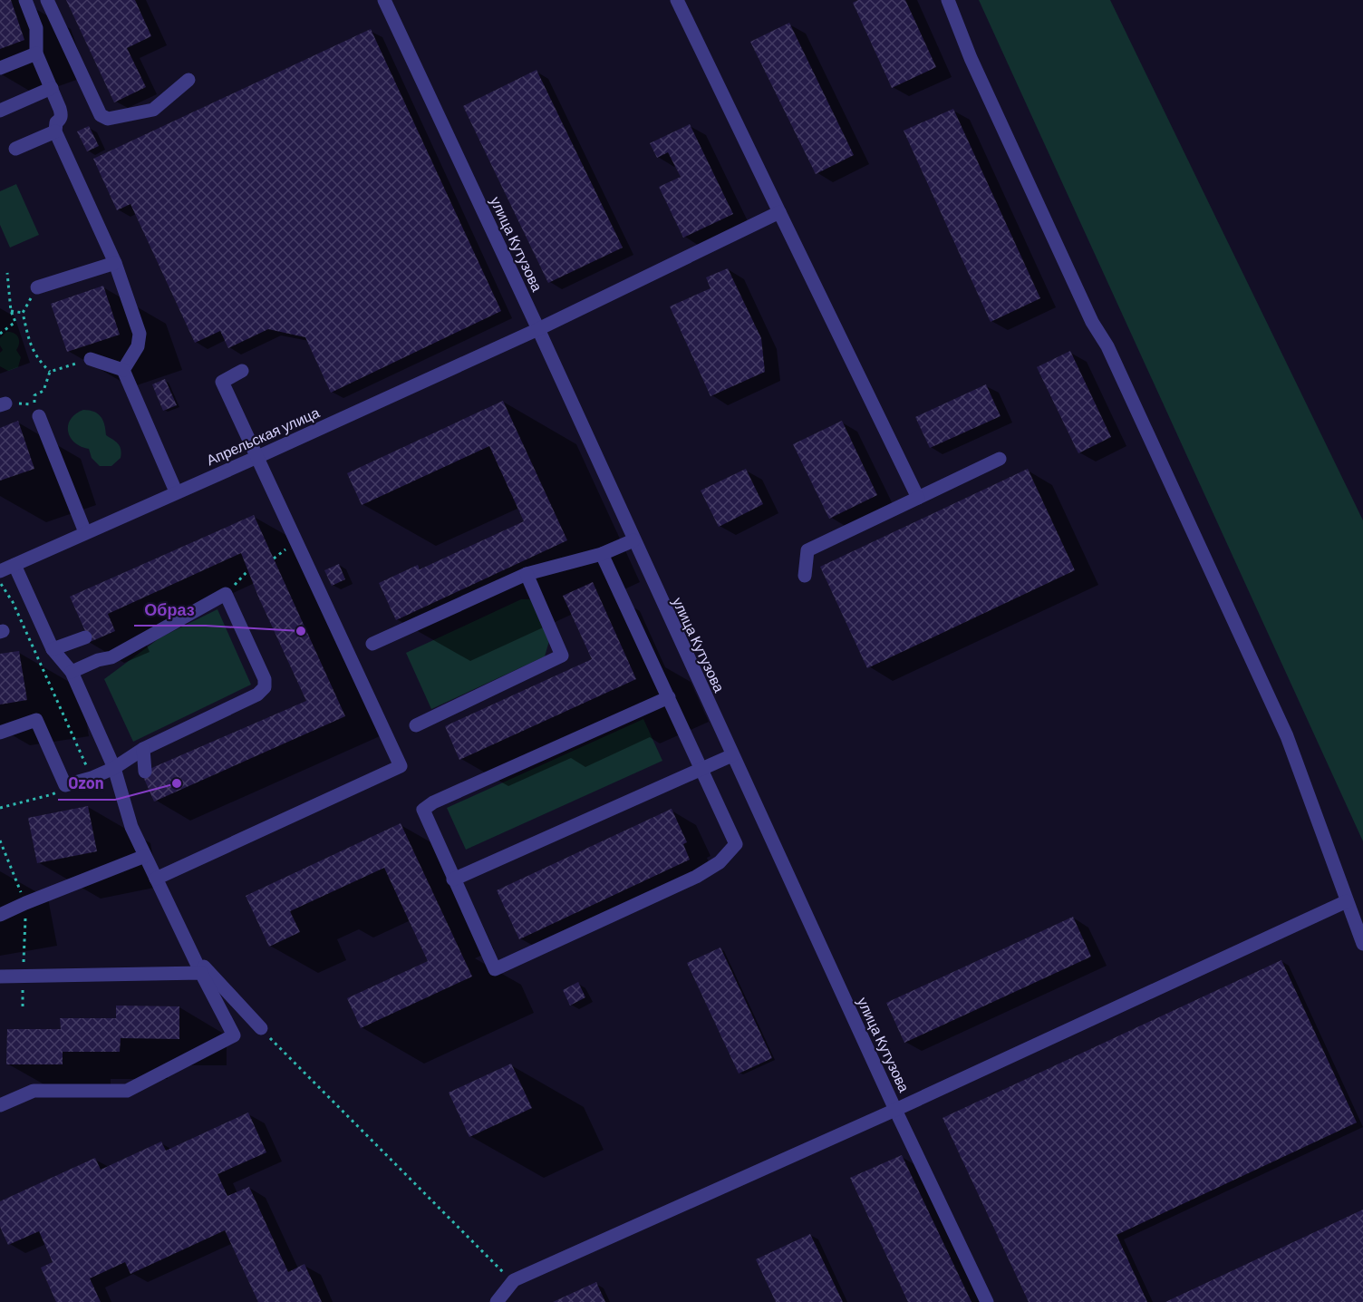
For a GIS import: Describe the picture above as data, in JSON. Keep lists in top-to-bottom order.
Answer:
{
  "streets": {
    "street": ["улица Кутузова", "Апрельская улица"]
  },
  "crossings": [
    ["улица Кутузова", "Апрельская улица"]
  ],
  "places": ["Образ", "Ozon"]
}
